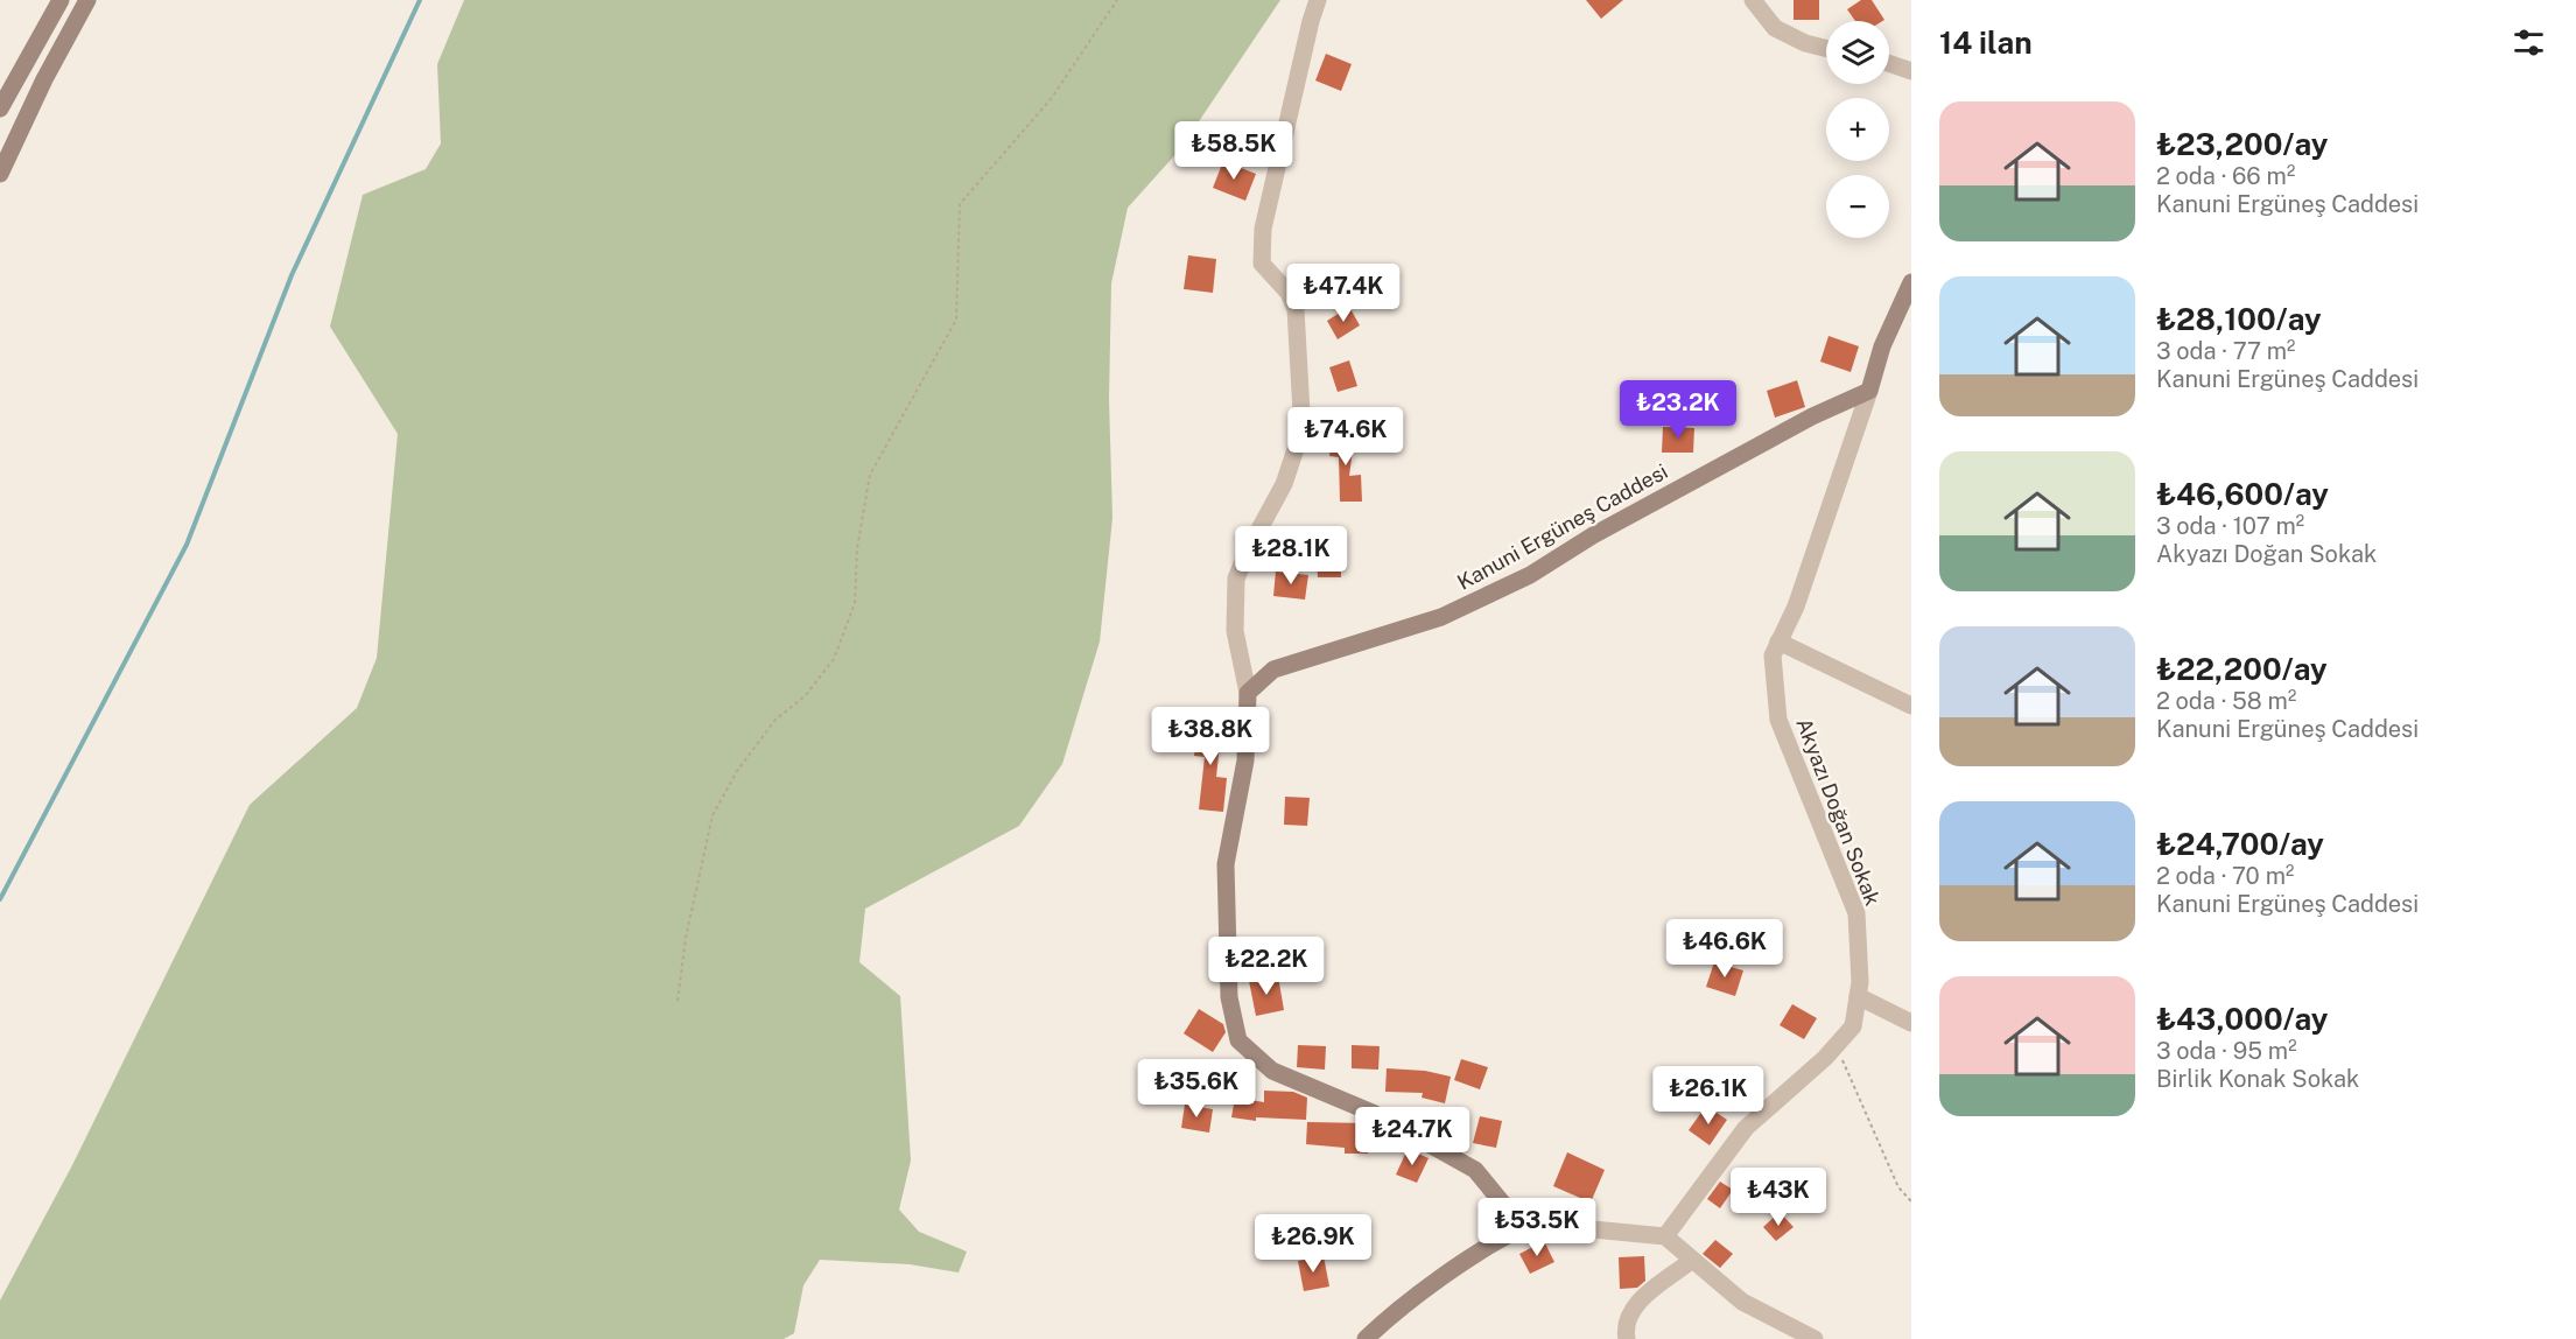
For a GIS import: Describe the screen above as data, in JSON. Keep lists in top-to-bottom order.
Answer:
{
  "streets": {
    "street": ["Kanuni Ergüneş Caddesi", "Akyazı Doğan Sokak"]
  },
  "crossings": [
    ["Kanuni Ergüneş Caddesi", "Akyazı Doğan Sokak"]
  ],
  "page": {
    "heading": "14 ilan",
    "map_buttons": ["+", "−"],
    "list": [
      {
        "name": "₺23,200/ay",
        "note": "2 oda · 66 m² · Kanuni Ergüneş Caddesi"
      },
      {
        "name": "₺28,100/ay",
        "note": "3 oda · 77 m² · Kanuni Ergüneş Caddesi"
      },
      {
        "name": "₺46,600/ay",
        "note": "3 oda · 107 m² · Akyazı Doğan Sokak"
      },
      {
        "name": "₺22,200/ay",
        "note": "2 oda · 58 m² · Kanuni Ergüneş Caddesi"
      },
      {
        "name": "₺24,700/ay",
        "note": "2 oda · 70 m² · Kanuni Ergüneş Caddesi"
      },
      {
        "name": "₺43,000/ay",
        "note": "3 oda · 95 m² · Birlik Konak Sokak"
      }
    ],
    "price": [
      "₺58.5K",
      "₺47.4K",
      "₺23.2K",
      "₺74.6K",
      "₺28.1K",
      "₺38.8K",
      "₺46.6K",
      "₺22.2K",
      "₺35.6K",
      "₺26.1K",
      "₺24.7K",
      "₺43K",
      "₺53.5K",
      "₺26.9K"
    ]
  }
}
